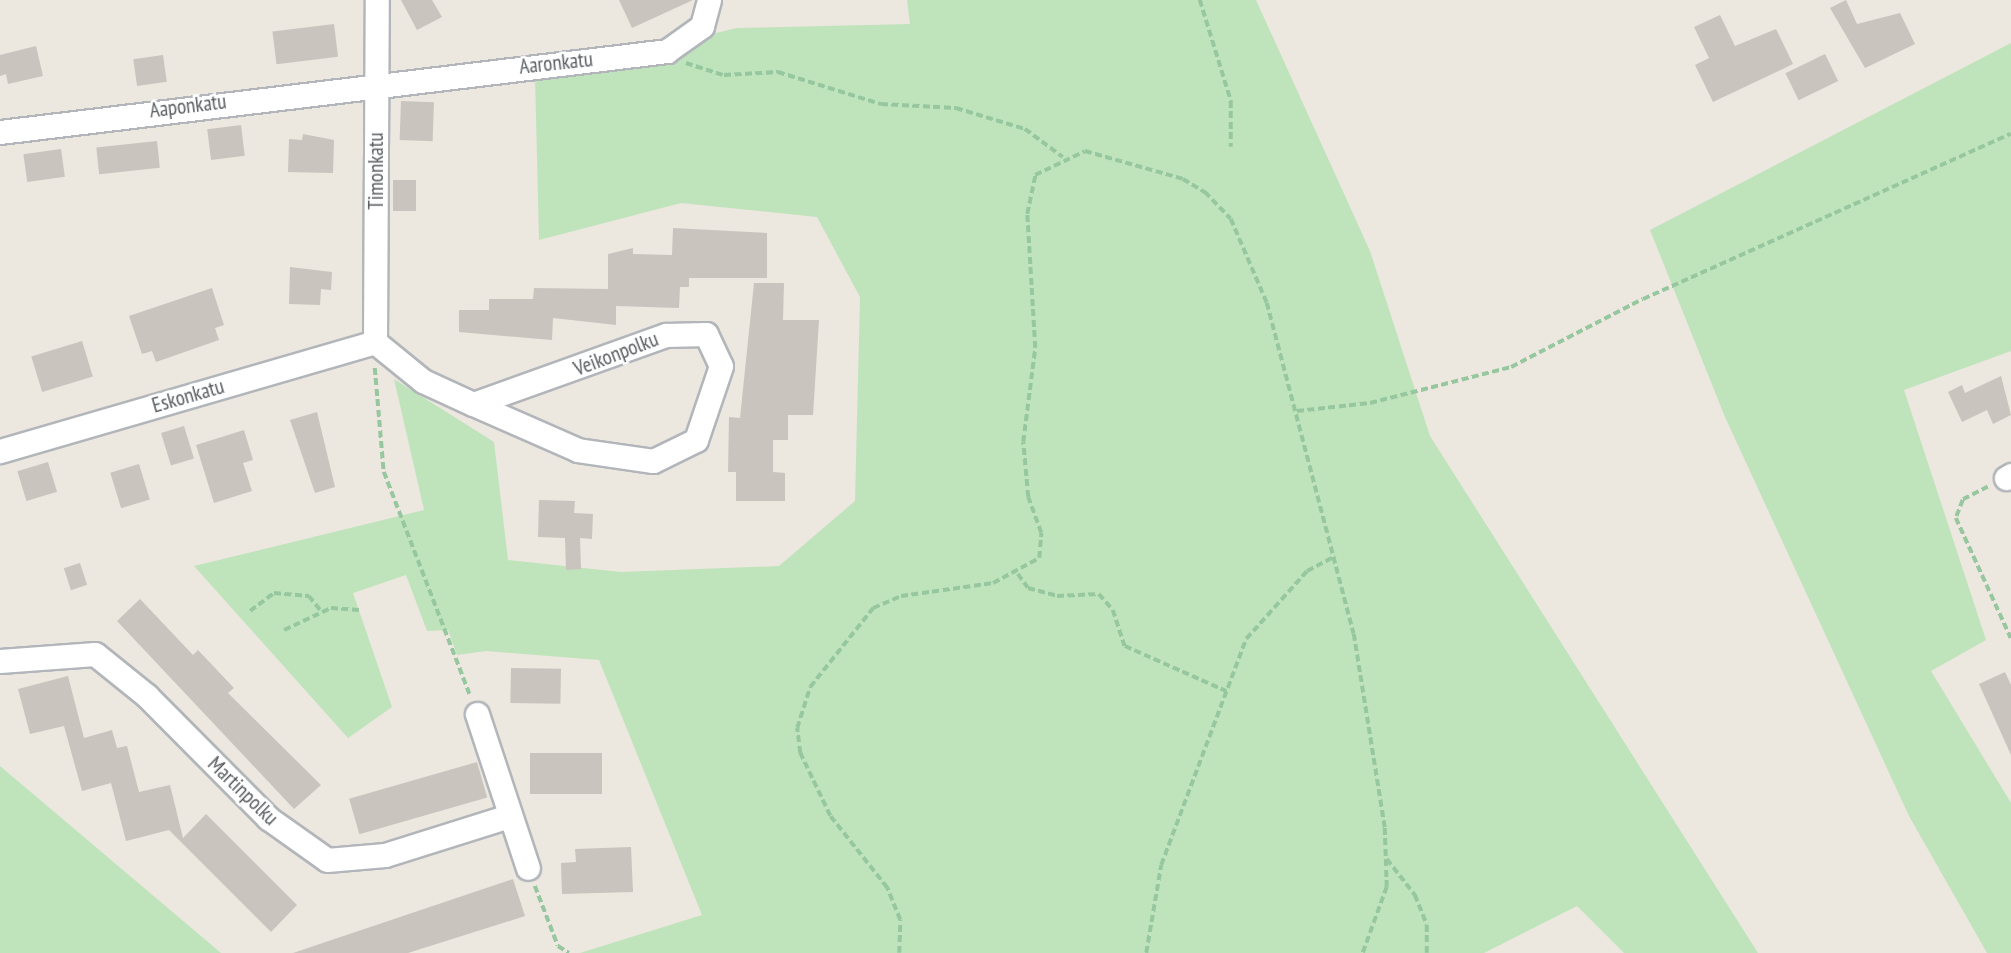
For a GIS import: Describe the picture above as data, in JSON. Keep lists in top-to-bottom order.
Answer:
{
  "streets": {
    "street": [
      "Aaronkatu",
      "Aaponkatu",
      "Timonkatu",
      "Veikonpolku",
      "Eskonkatu",
      "Martinpolku"
    ]
  },
  "crossings": [
    ["Aaronkatu", "Aaponkatu"],
    ["Aaronkatu", "Timonkatu"],
    ["Aaponkatu", "Timonkatu"],
    ["Timonkatu", "Veikonpolku"],
    ["Timonkatu", "Eskonkatu"],
    ["Veikonpolku", "Eskonkatu"]
  ]
}
